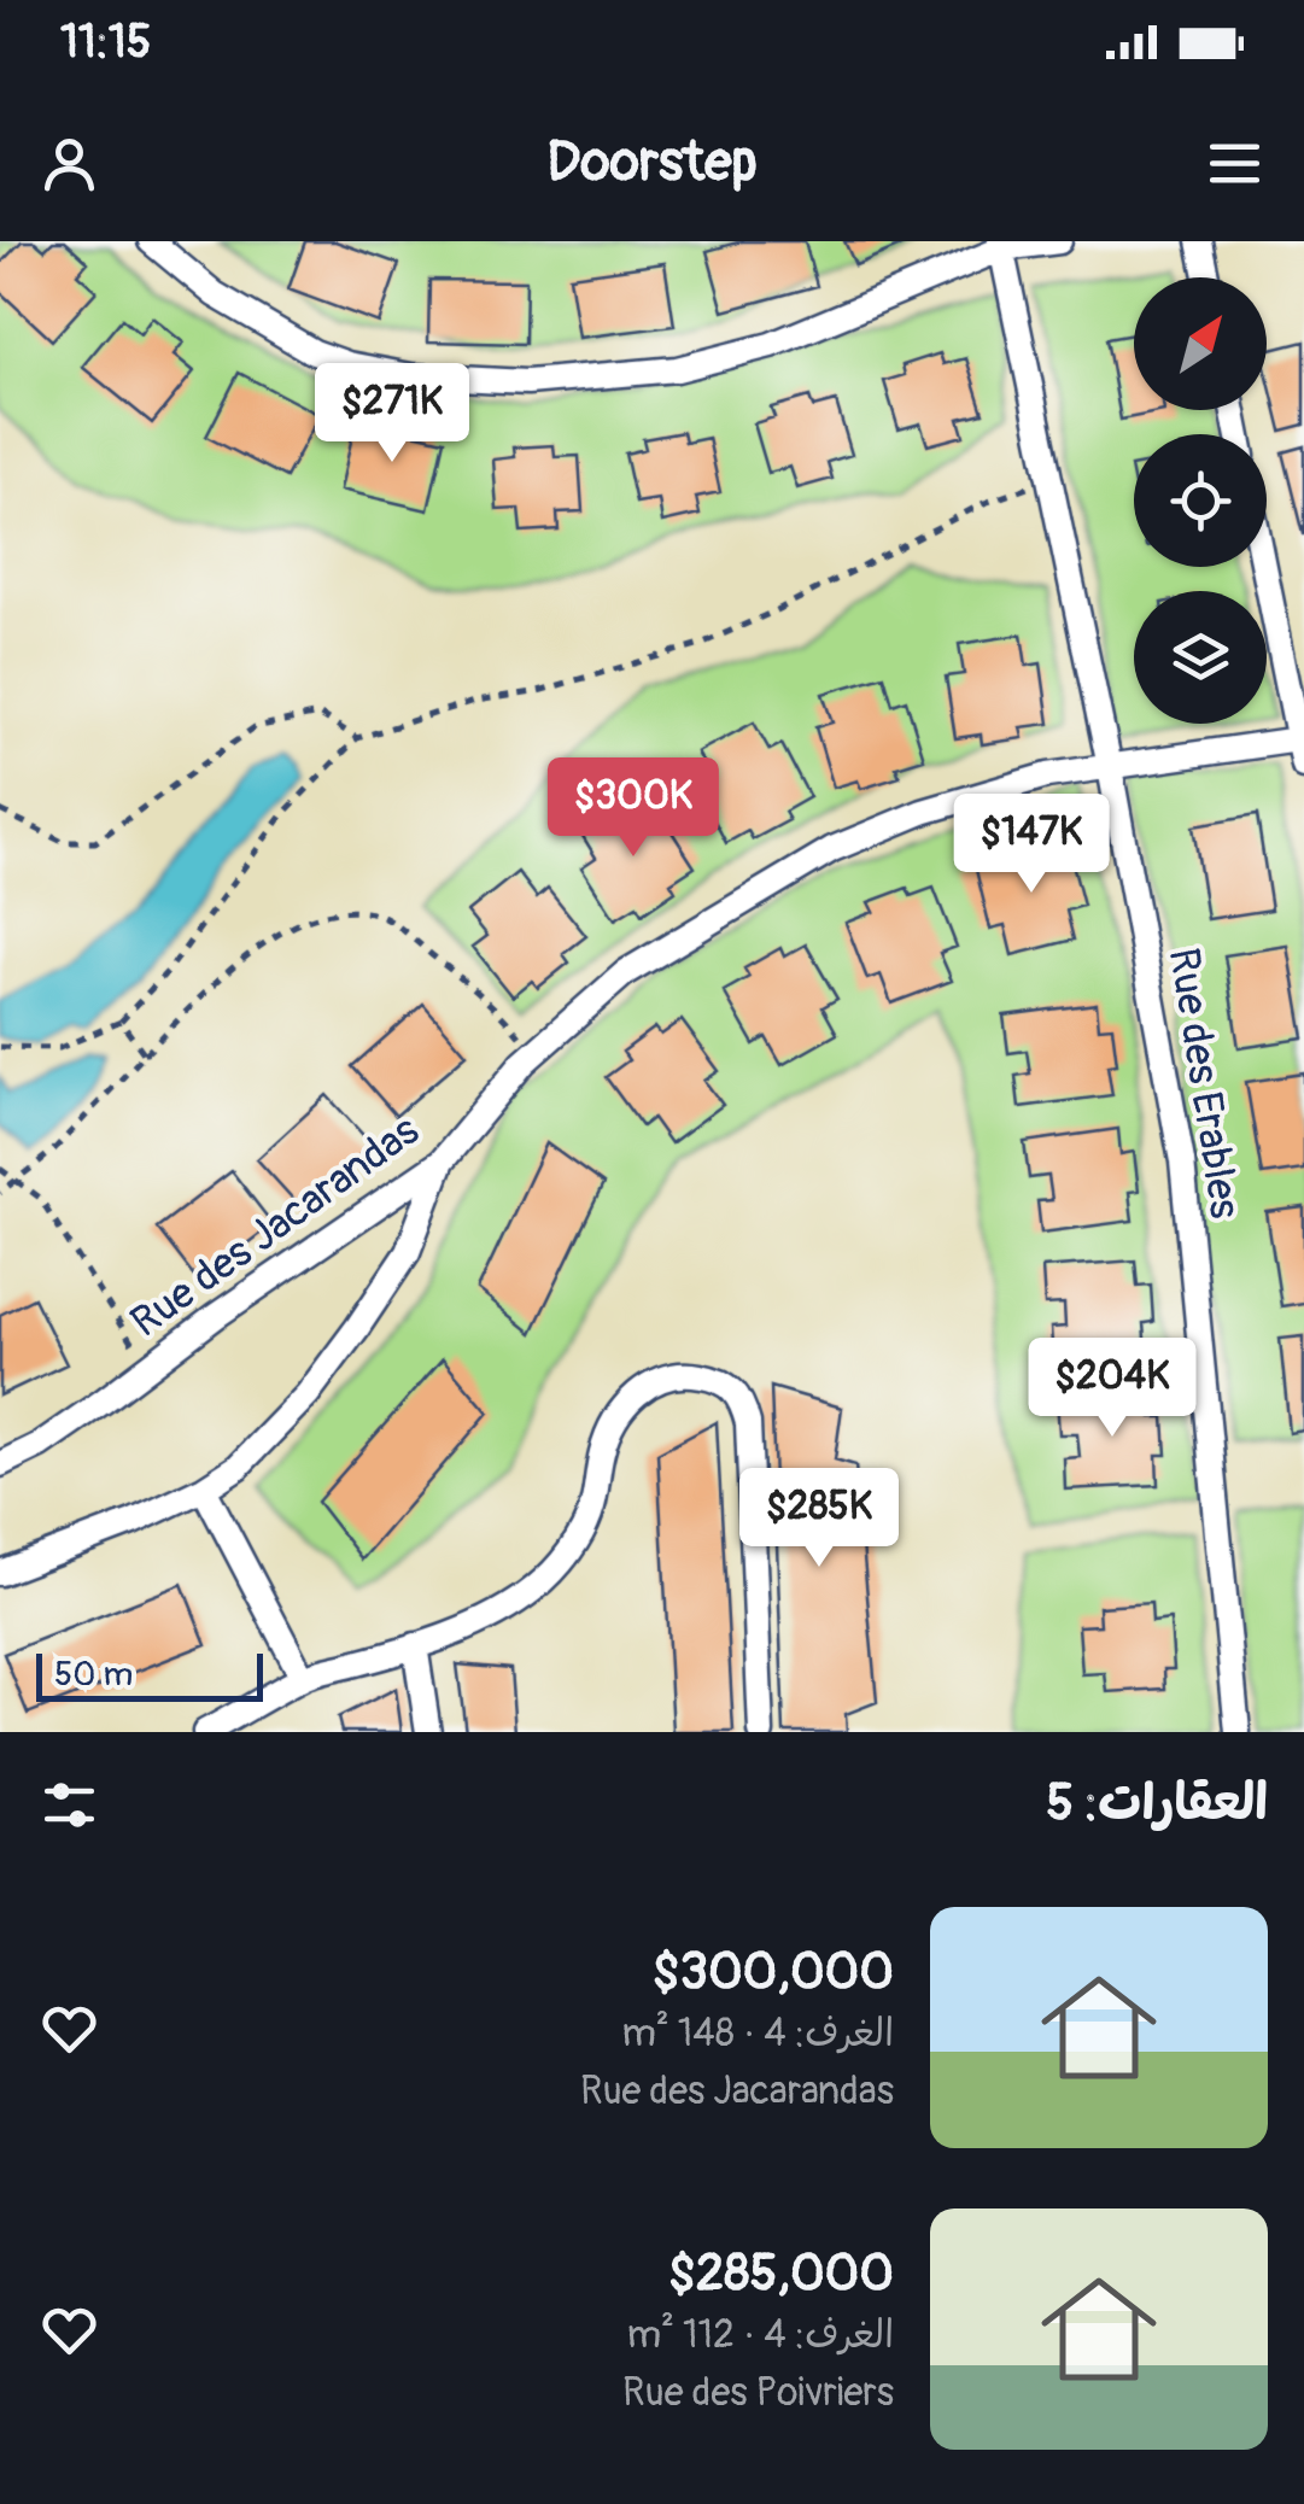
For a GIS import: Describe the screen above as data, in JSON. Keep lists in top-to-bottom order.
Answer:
{
  "streets": {
    "street": ["Rue des Erables", "Rue des Jacarandas"]
  },
  "crossings": [
    ["Rue des Erables", "Rue des Jacarandas"]
  ],
  "scale_bar": "50 m",
  "north": "top right",
  "page": {
    "status": "11:15",
    "header": "Doorstep",
    "price": [
      "$271K",
      "$300K",
      "$147K",
      "$204K",
      "$285K"
    ],
    "scale": "50 m",
    "heading": "العقارات: 5",
    "list": [
      {
        "name": "$300,000",
        "note": "الغرف: 4 · 148 m² · Rue des Jacarandas"
      },
      {
        "name": "$285,000",
        "note": "الغرف: 4 · 112 m² · Rue des Poivriers"
      }
    ]
  }
}
